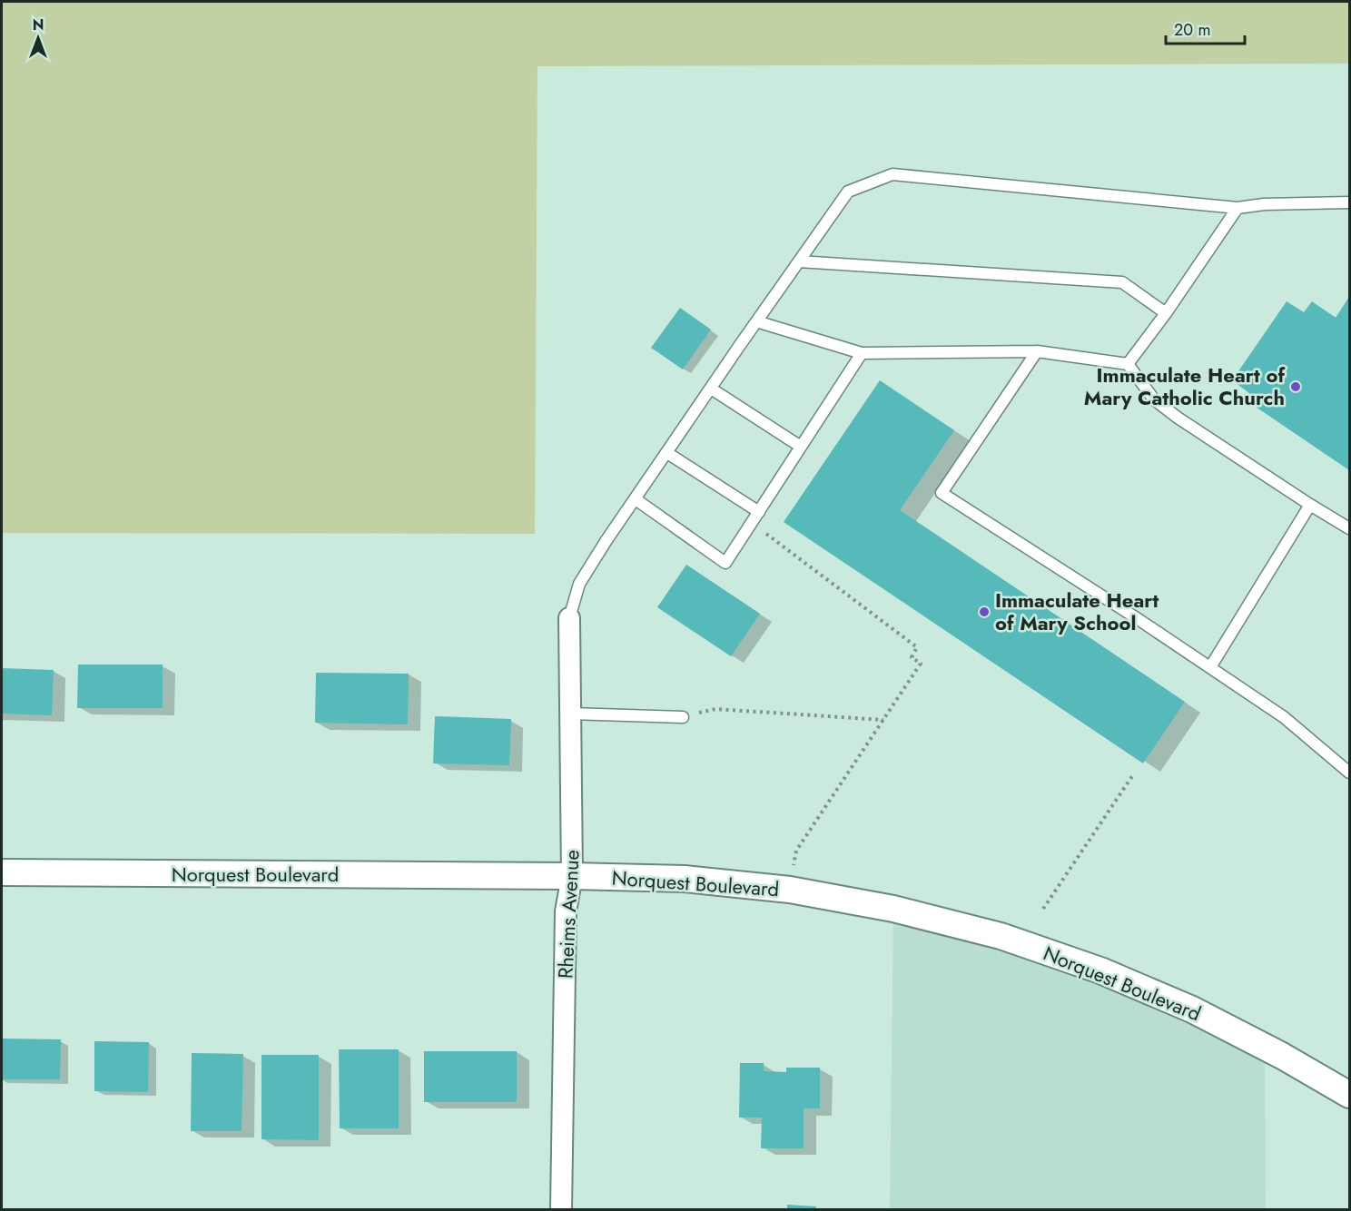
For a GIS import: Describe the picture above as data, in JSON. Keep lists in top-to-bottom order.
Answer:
{
  "streets": {
    "street": ["Norquest Boulevard", "Rheims Avenue"]
  },
  "crossings": [
    ["Norquest Boulevard", "Rheims Avenue"]
  ],
  "places": ["Immaculate Heart of Mary Catholic Church", "Immaculate Heart of Mary School"],
  "scale_bar": "20 m",
  "north": "top"
}
